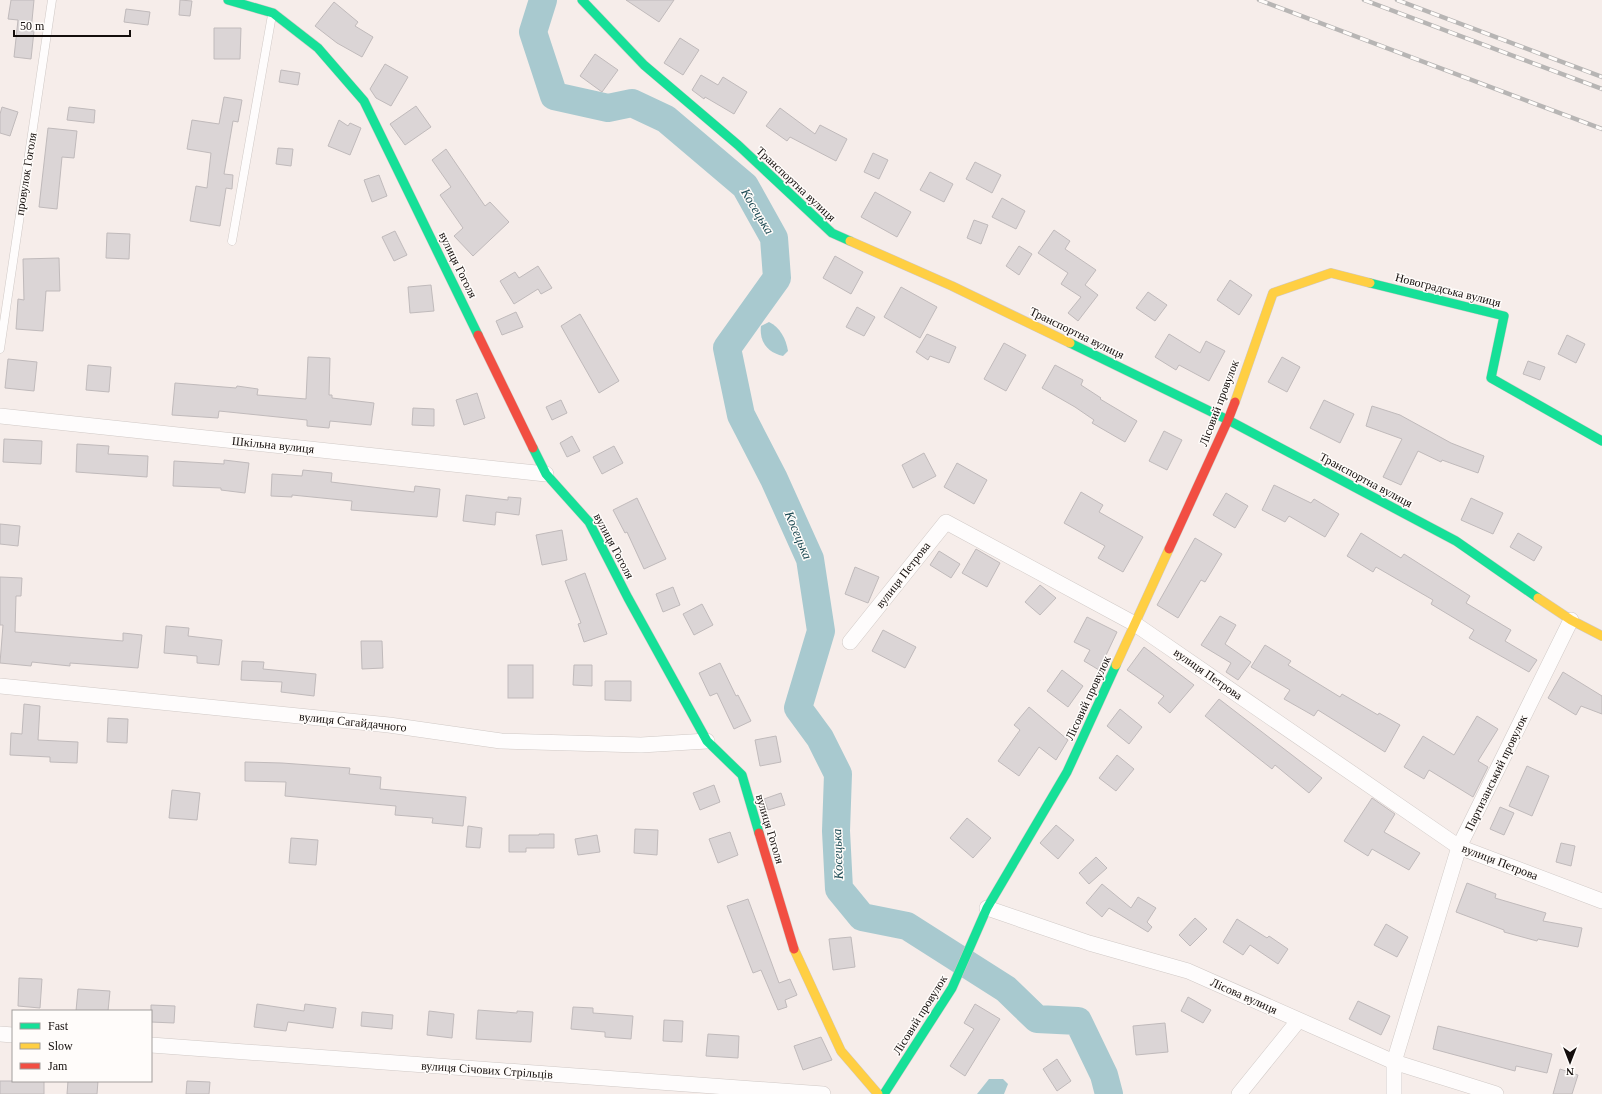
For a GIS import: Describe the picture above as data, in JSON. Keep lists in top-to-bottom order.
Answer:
{
  "streets": {
    "street": [
      "Транспортна вулиця",
      "вулиця Гоголя",
      "Новоградська вулиця",
      "Лісовий провулок",
      "Шкільна вулиця",
      "вулиця Петрова",
      "вулиця Сагайдачного",
      "Партизанський провулок",
      "Лісова вулиця",
      "вулиця Січових Стрільців"
    ],
    "lane": ["провулок Гоголя"]
  },
  "crossings": [
    ["Транспортна вулиця", "Лісовий провулок"],
    ["Транспортна вулиця", "Партизанський провулок"],
    ["вулиця Гоголя", "Шкільна вулиця"],
    ["вулиця Гоголя", "вулиця Сагайдачного"],
    ["Новоградська вулиця", "Лісовий провулок"],
    ["Лісовий провулок", "вулиця Петрова"],
    ["Лісовий провулок", "Лісова вулиця"],
    ["вулиця Петрова", "Партизанський провулок"],
    ["Партизанський провулок", "Лісова вулиця"]
  ],
  "water": ["Косецька"],
  "legend": ["Fast", "Slow", "Jam"],
  "scale_bar": "50 m",
  "north": "bottom"
}
